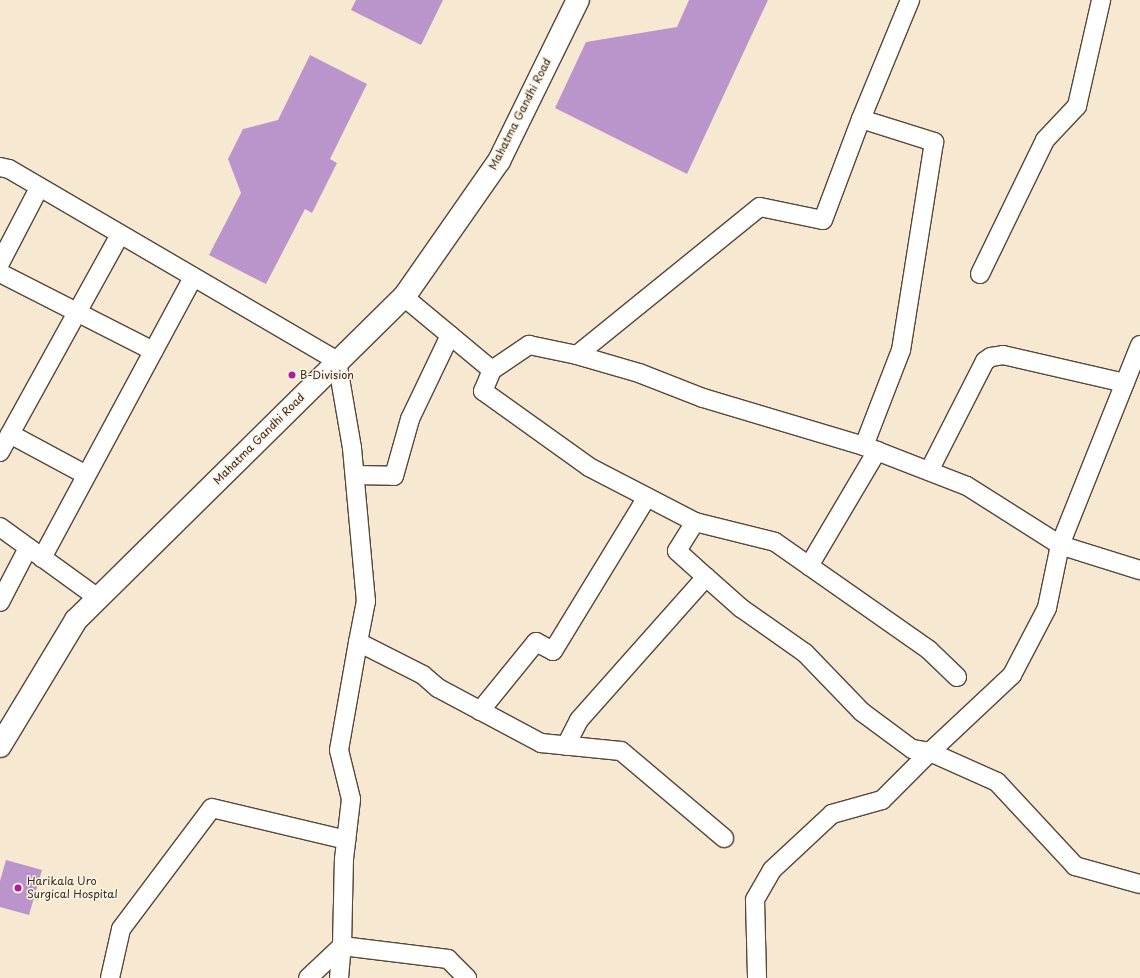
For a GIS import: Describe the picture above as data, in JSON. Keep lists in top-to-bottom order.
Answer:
{
  "streets": {
    "street": ["Mahatma Gandhi Road"]
  },
  "places": ["B-Division", "Harikala Uro Surgical Hospital"]
}
